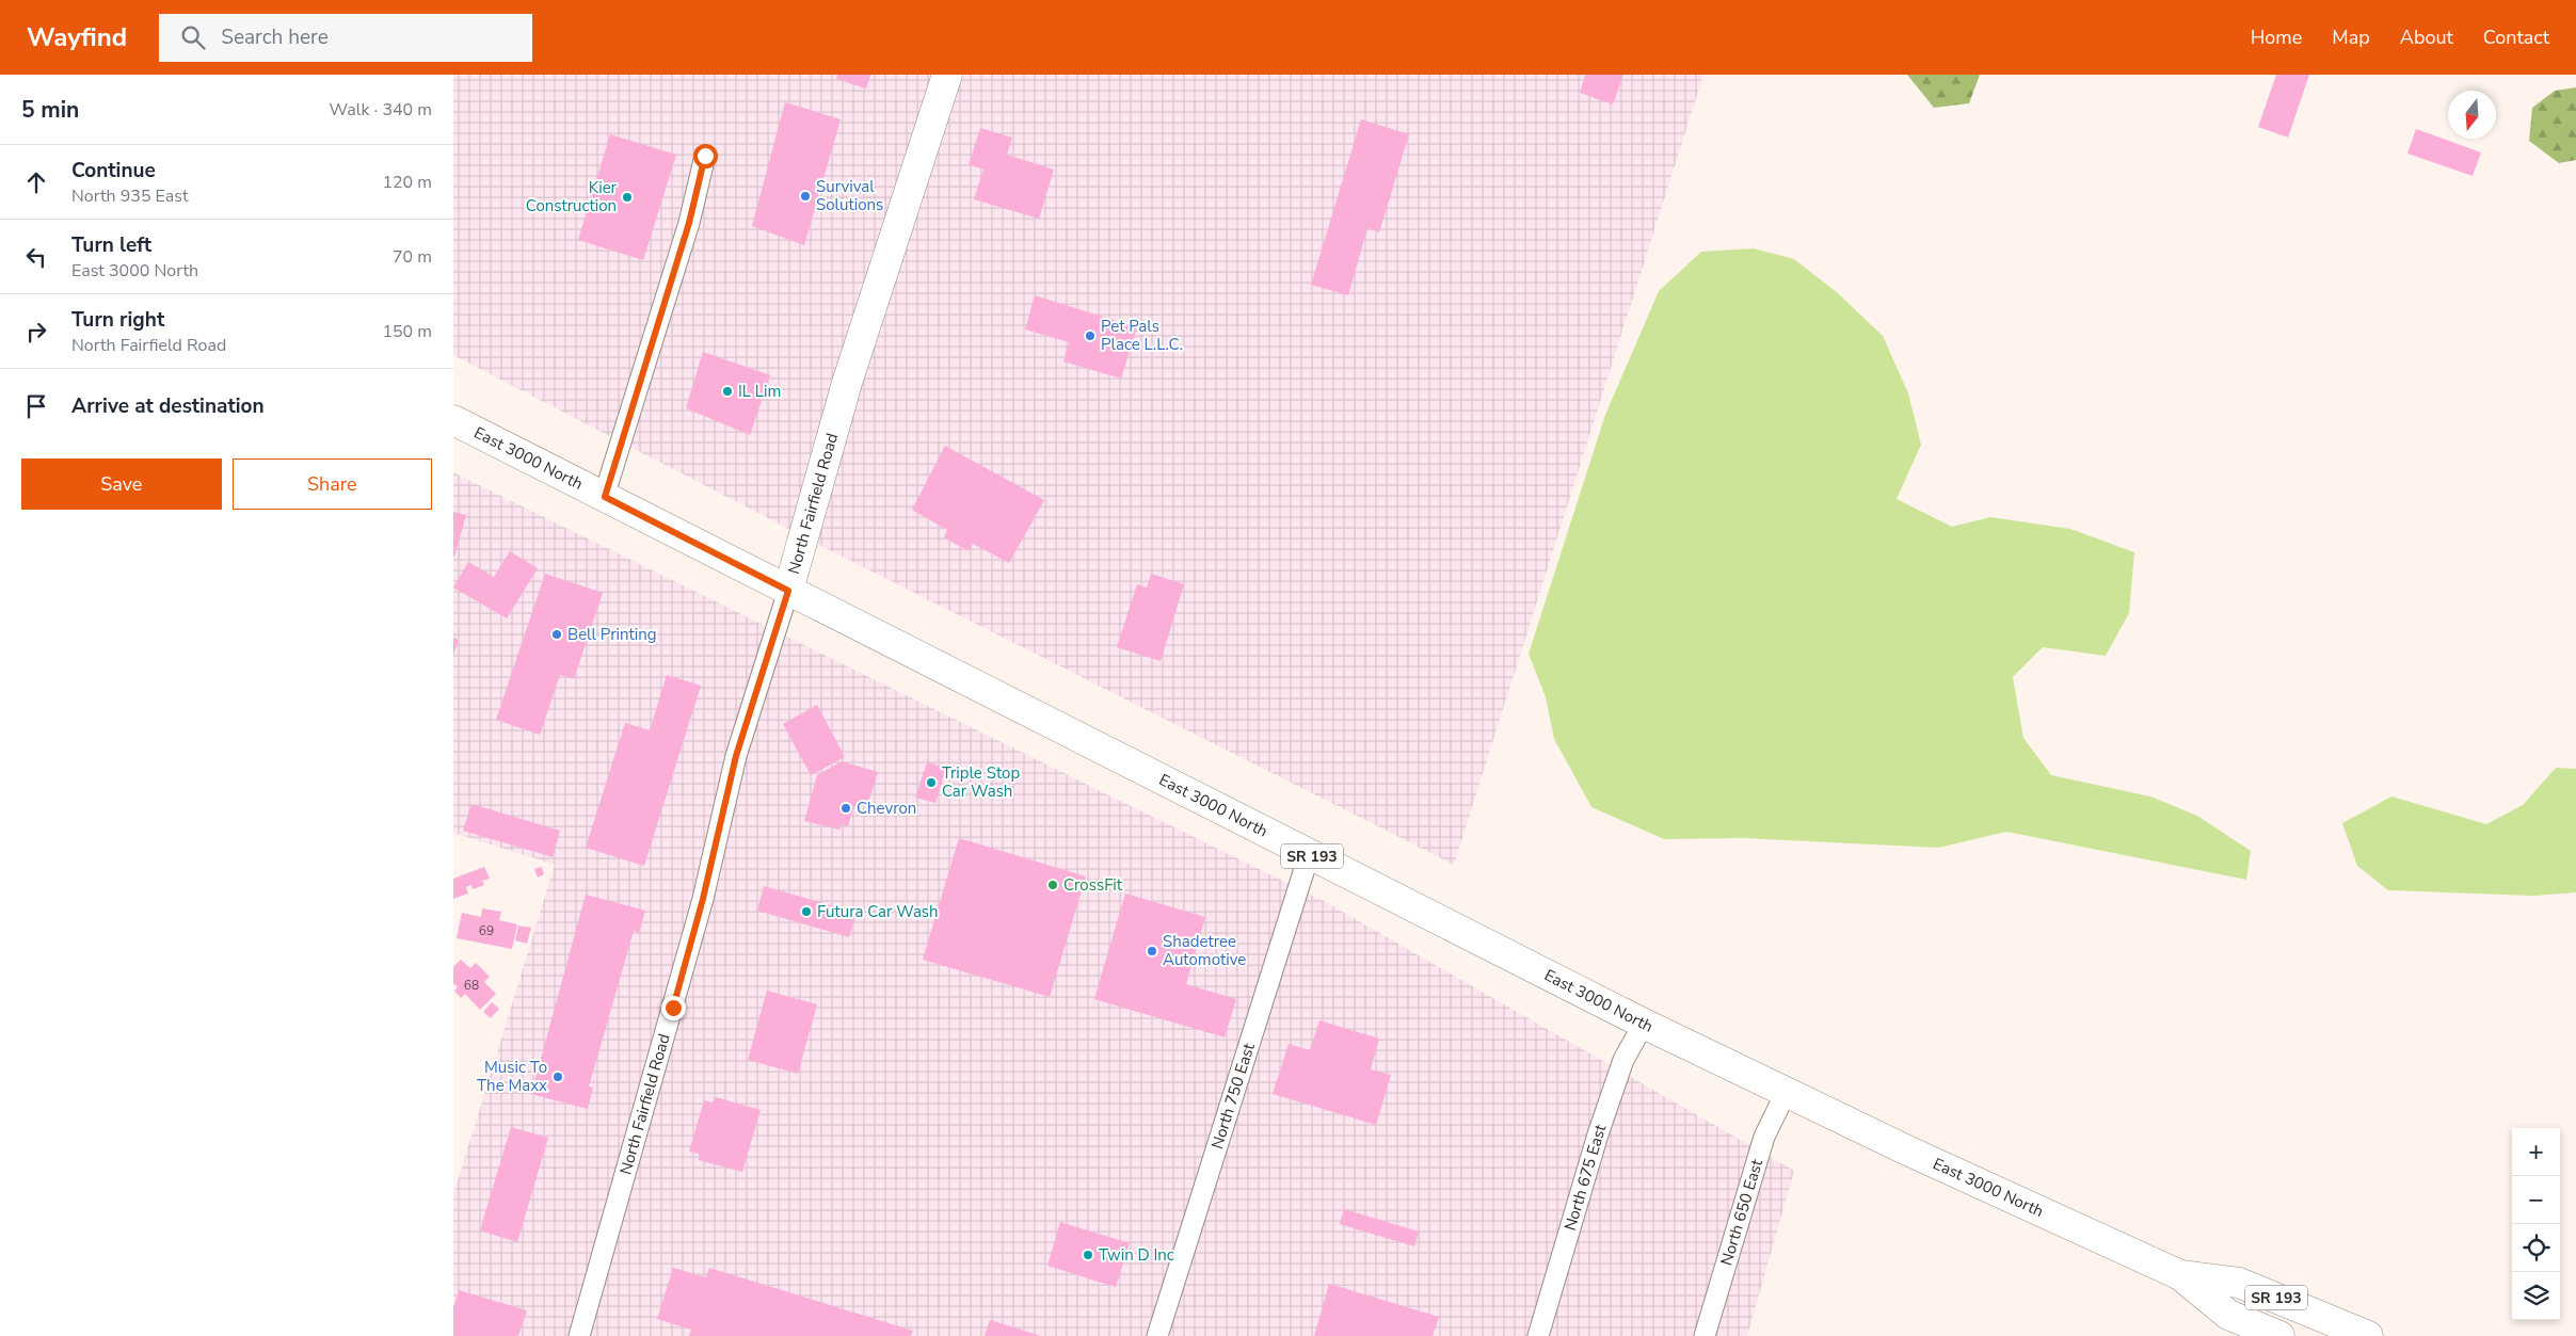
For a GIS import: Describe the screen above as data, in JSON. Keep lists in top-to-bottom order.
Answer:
{
  "streets": {
    "main road": ["East 3000 North", "North Fairfield Road", "SR 193"],
    "street": ["North 750 East", "North 675 East", "North 650 East"]
  },
  "crossings": [
    ["East 3000 North", "North Fairfield Road"],
    ["East 3000 North", "North 750 East"],
    ["East 3000 North", "North 675 East"],
    ["East 3000 North", "North 650 East"]
  ],
  "places": [
    "Survival Solutions",
    "Kier Construction",
    "Pet Pals Place L.L.C.",
    "IL Lim",
    "Bell Printing",
    "Triple Stop Car Wash",
    "Chevron",
    "CrossFit",
    "Futura Car Wash",
    "Shadetree Automotive",
    "Music To The Maxx",
    "Twin D Inc"
  ],
  "house_numbers": ["69", "68"],
  "north": "bottom",
  "page": {
    "header": "Wayfind",
    "search": "Search here",
    "nav": [
      "Home",
      "Map",
      "About",
      "Contact"
    ],
    "heading": ["5 min", "Walk · 340 m"],
    "list": [
      ["Continue", "North 935 East", "120 m"],
      ["Turn left", "East 3000 North", "70 m"],
      ["Turn right", "North Fairfield Road", "150 m"],
      "Arrive at destination"
    ],
    "buttons": ["Save", "Share"],
    "map_buttons": ["+", "−"]
  }
}
